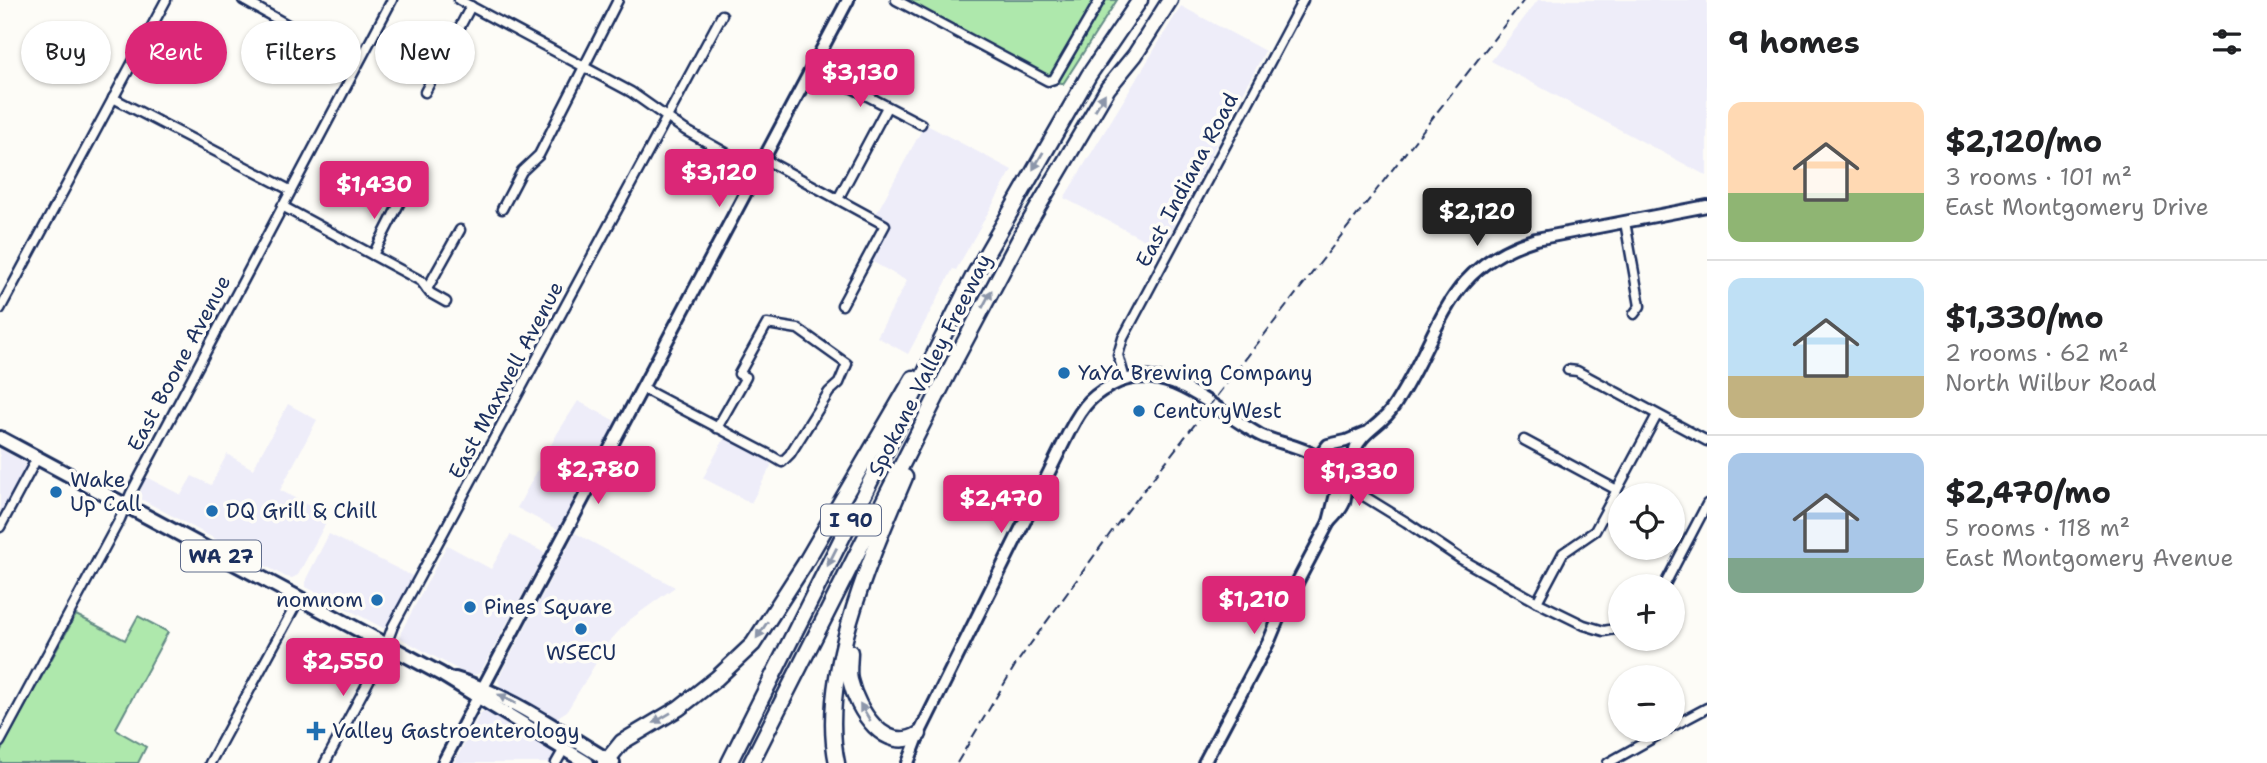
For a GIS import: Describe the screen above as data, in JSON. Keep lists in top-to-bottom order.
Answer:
{
  "streets": {
    "highway": ["Spokane Valley Freeway", "I 90"],
    "main road": ["WA 27"],
    "street": ["East Indiana Road", "East Boone Avenue", "East Maxwell Avenue"]
  },
  "crossings": [
    ["East Boone Avenue", "WA 27"],
    ["East Maxwell Avenue", "WA 27"]
  ],
  "places": {
    "other": [
      "YaYa Brewing Company",
      "CenturyWest",
      "Wake Up Call",
      "DQ Grill & Chill",
      "nomnom",
      "Pines Square",
      "WSECU"
    ],
    "health": ["Valley Gastroenterology"]
  },
  "page": {
    "heading": "9 homes",
    "chip": [
      "Buy",
      "Rent",
      "Filters",
      "New"
    ],
    "price": [
      "$3,130",
      "$3,120",
      "$1,430",
      "$2,120",
      "$2,780",
      "$1,330",
      "$2,470",
      "$1,210",
      "$2,550"
    ],
    "list": [
      {
        "name": "$2,120/mo",
        "note": "3 rooms · 101 m² · East Montgomery Drive"
      },
      {
        "name": "$1,330/mo",
        "note": "2 rooms · 62 m² · North Wilbur Road"
      },
      {
        "name": "$2,470/mo",
        "note": "5 rooms · 118 m² · East Montgomery Avenue"
      }
    ],
    "map_buttons": ["+", "−"]
  }
}
